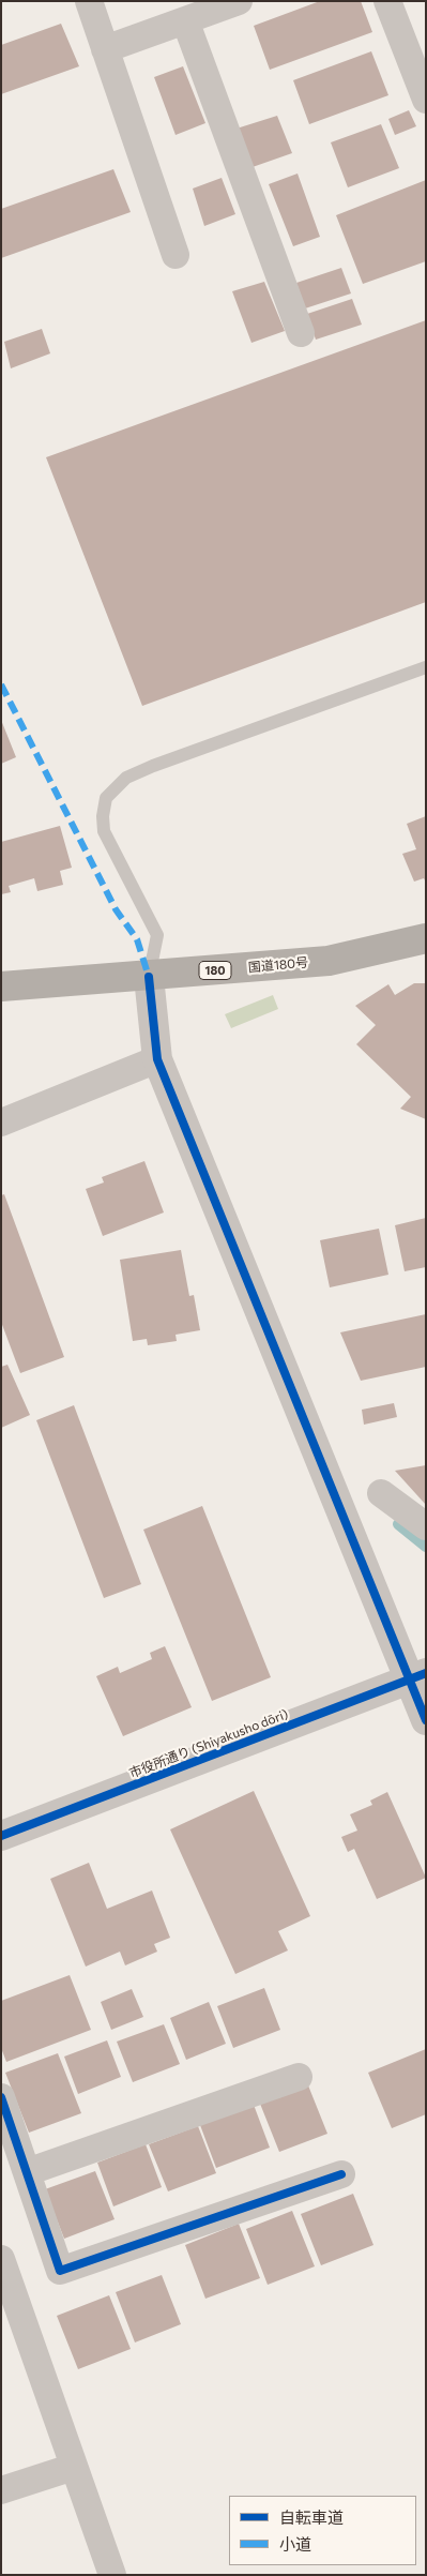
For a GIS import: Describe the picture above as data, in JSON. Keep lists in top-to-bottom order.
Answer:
{
  "streets": {
    "highway": ["国道180号", "180"],
    "street": ["市役所通り (Shiyakusho dōri)"]
  },
  "legend": ["自転車道", "小道"]
}
